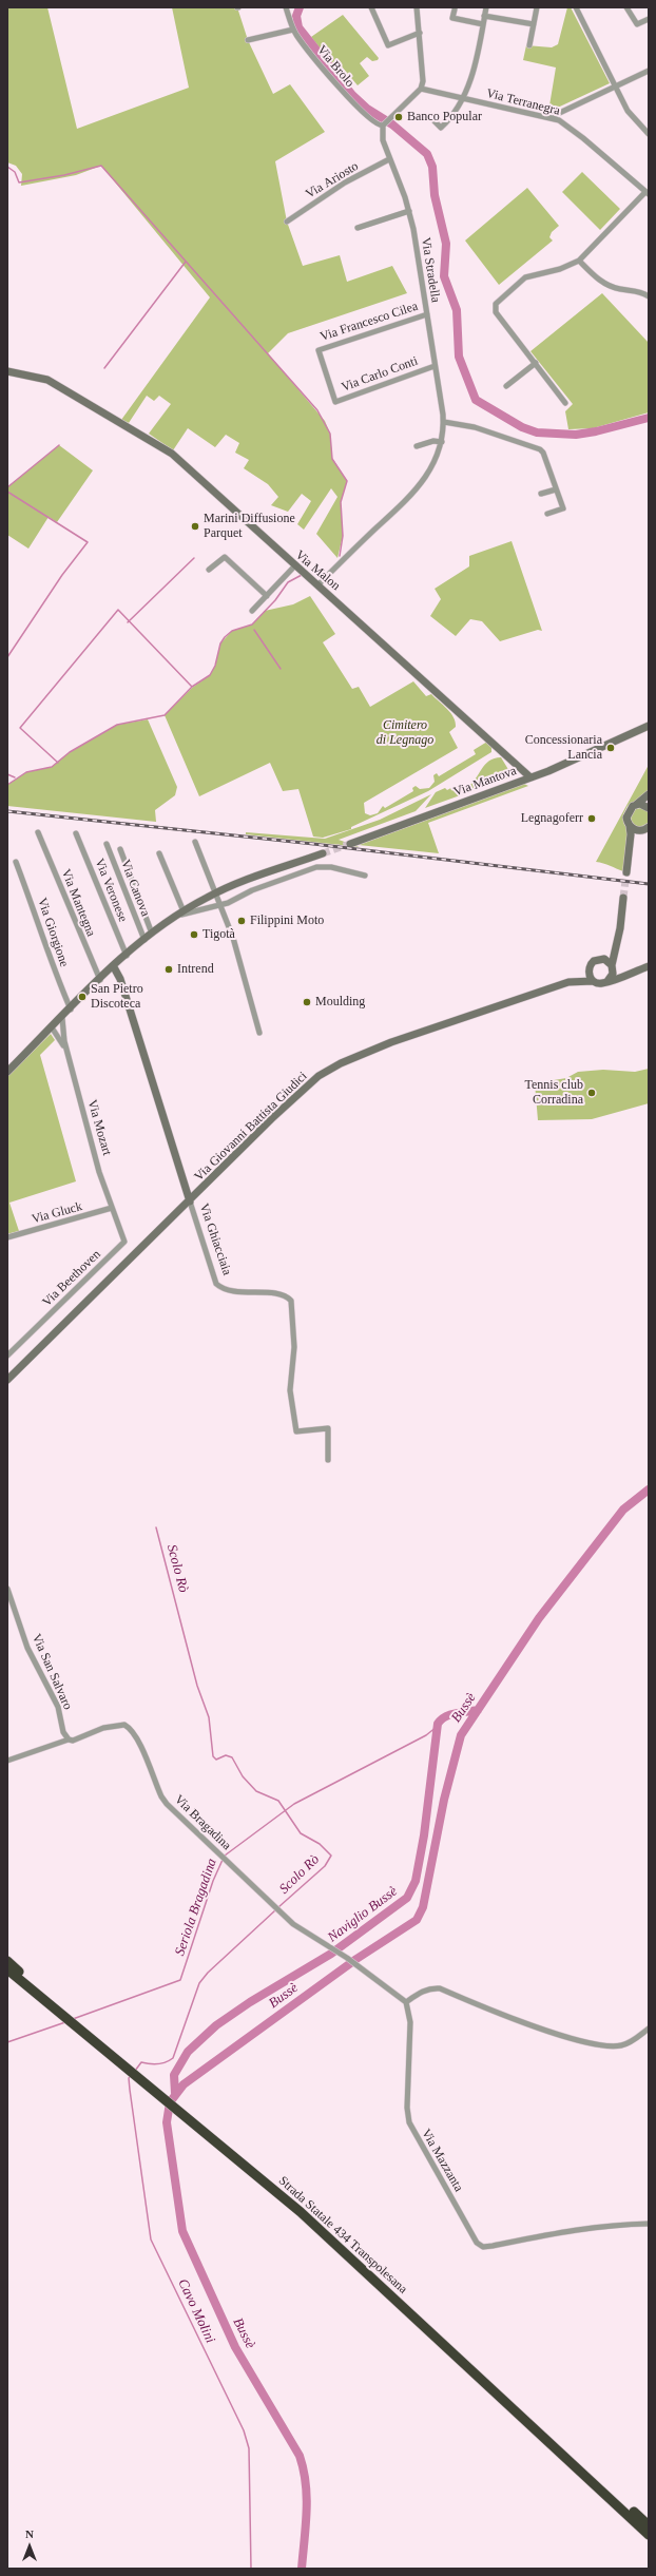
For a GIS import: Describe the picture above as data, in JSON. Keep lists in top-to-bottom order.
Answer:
{
  "streets": {
    "highway": ["Strada Statale 434 Transpolesana"],
    "street": [
      "Via Brolo",
      "Via Terranegra",
      "Via Ariosto",
      "Via Stradella",
      "Via Francesco Cilea",
      "Via Carlo Conti",
      "Via Malon",
      "Via Mantova",
      "Via Canova",
      "Via Veronese",
      "Via Mantegna",
      "Via Giorgione",
      "Via Giovanni Battista Giudici",
      "Via Mozart",
      "Via Gluck",
      "Via Ghiacciaia",
      "Via Beethoven",
      "Via San Salvaro",
      "Via Bragadina",
      "Via Mazzanta"
    ]
  },
  "crossings": [
    ["Via Brolo", "Via Stradella"],
    ["Via Ariosto", "Via Stradella"],
    ["Via Stradella", "Via Francesco Cilea"],
    ["Via Stradella", "Via Carlo Conti"],
    ["Via Stradella", "Via Malon"],
    ["Via Francesco Cilea", "Via Carlo Conti"],
    ["Via Malon", "Via Mantova"],
    ["Via Giovanni Battista Giudici", "Via Ghiacciaia"],
    ["Via Mozart", "Via Gluck"],
    ["Via Mozart", "Via Beethoven"],
    ["Via Gluck", "Via Beethoven"],
    ["Via San Salvaro", "Via Bragadina"],
    ["Via Bragadina", "Via Mazzanta"]
  ],
  "water": [
    "Scolo Rò",
    "Bussè",
    "Seriola Bragadina",
    "Naviglio Bussè",
    "Cavo Molini"
  ],
  "parks": ["Cimitero di Legnago"],
  "places": [
    "Banco Popular",
    "Marini Diffusione Parquet",
    "Concessionaria Lancia",
    "Legnagoferr",
    "Filippini Moto",
    "Tigotà",
    "Intrend",
    "San Pietro Discoteca",
    "Moulding",
    "Tennis club Corradina"
  ],
  "north": "top"
}
